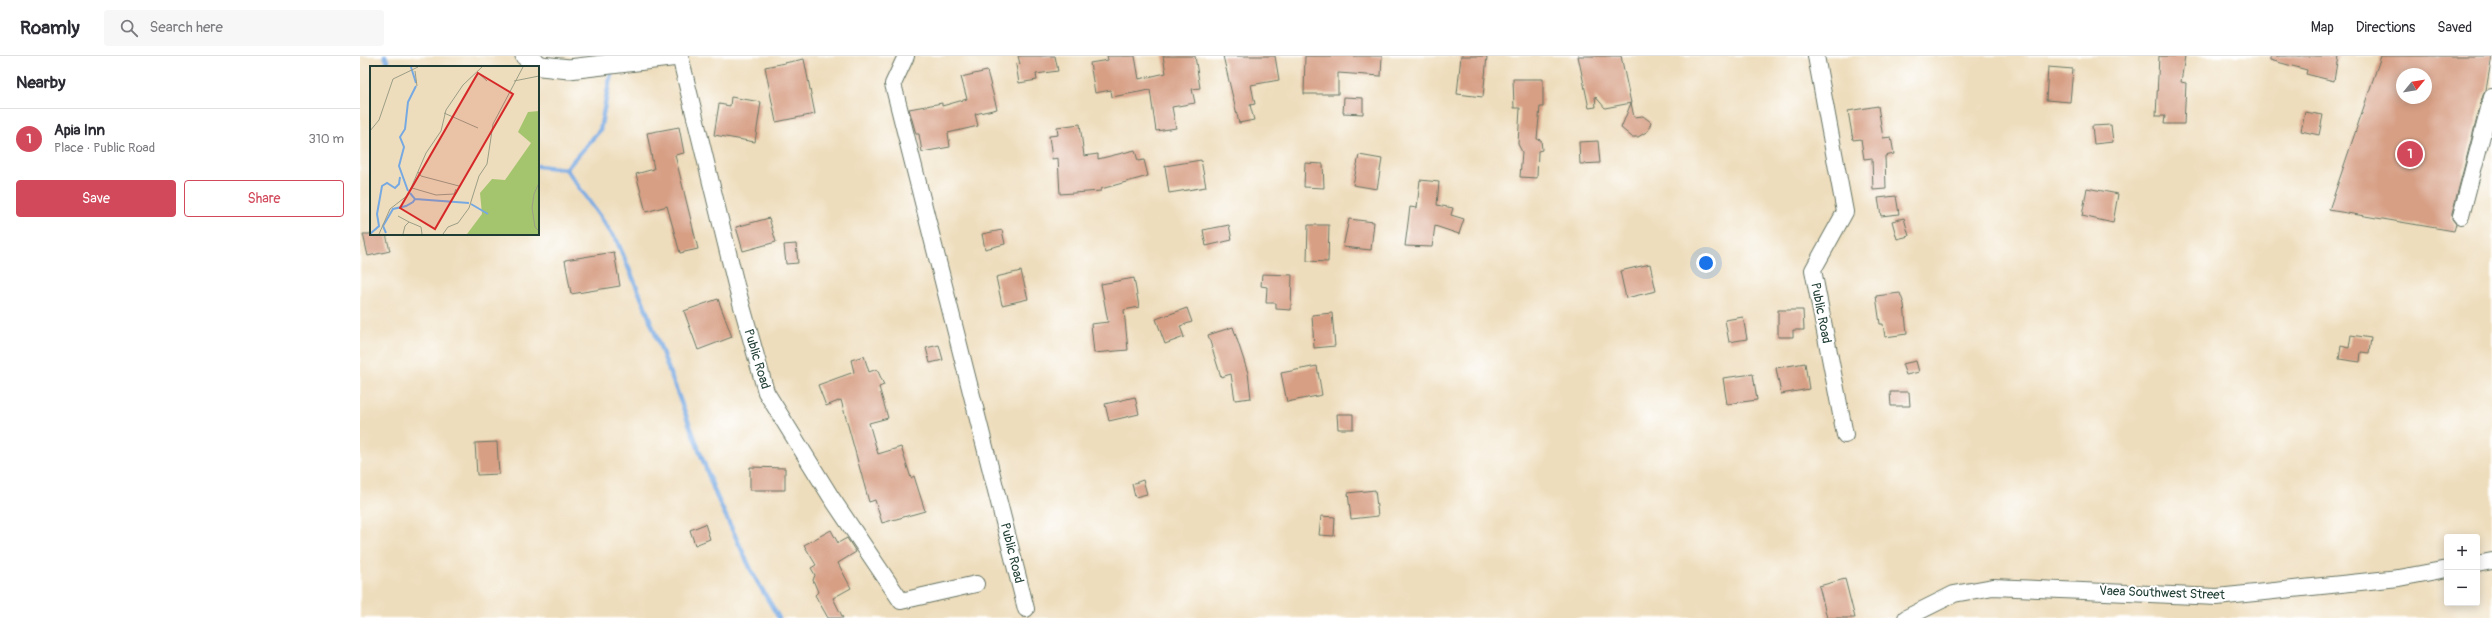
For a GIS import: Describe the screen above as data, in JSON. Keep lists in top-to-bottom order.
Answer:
{
  "streets": {
    "street": ["Public Road", "Vaea Southwest Street"]
  },
  "north": "top right",
  "page": {
    "header": "Roamly",
    "search": "Search here",
    "nav": ["Map", "Directions", "Saved"],
    "heading": "Nearby",
    "list": [
      {
        "mark": "1",
        "name": "Apia Inn",
        "note": "Place · Public Road",
        "value": "310 m"
      }
    ],
    "pins": "1",
    "buttons": ["Save", "Share"],
    "map_buttons": ["+", "−"]
  }
}
